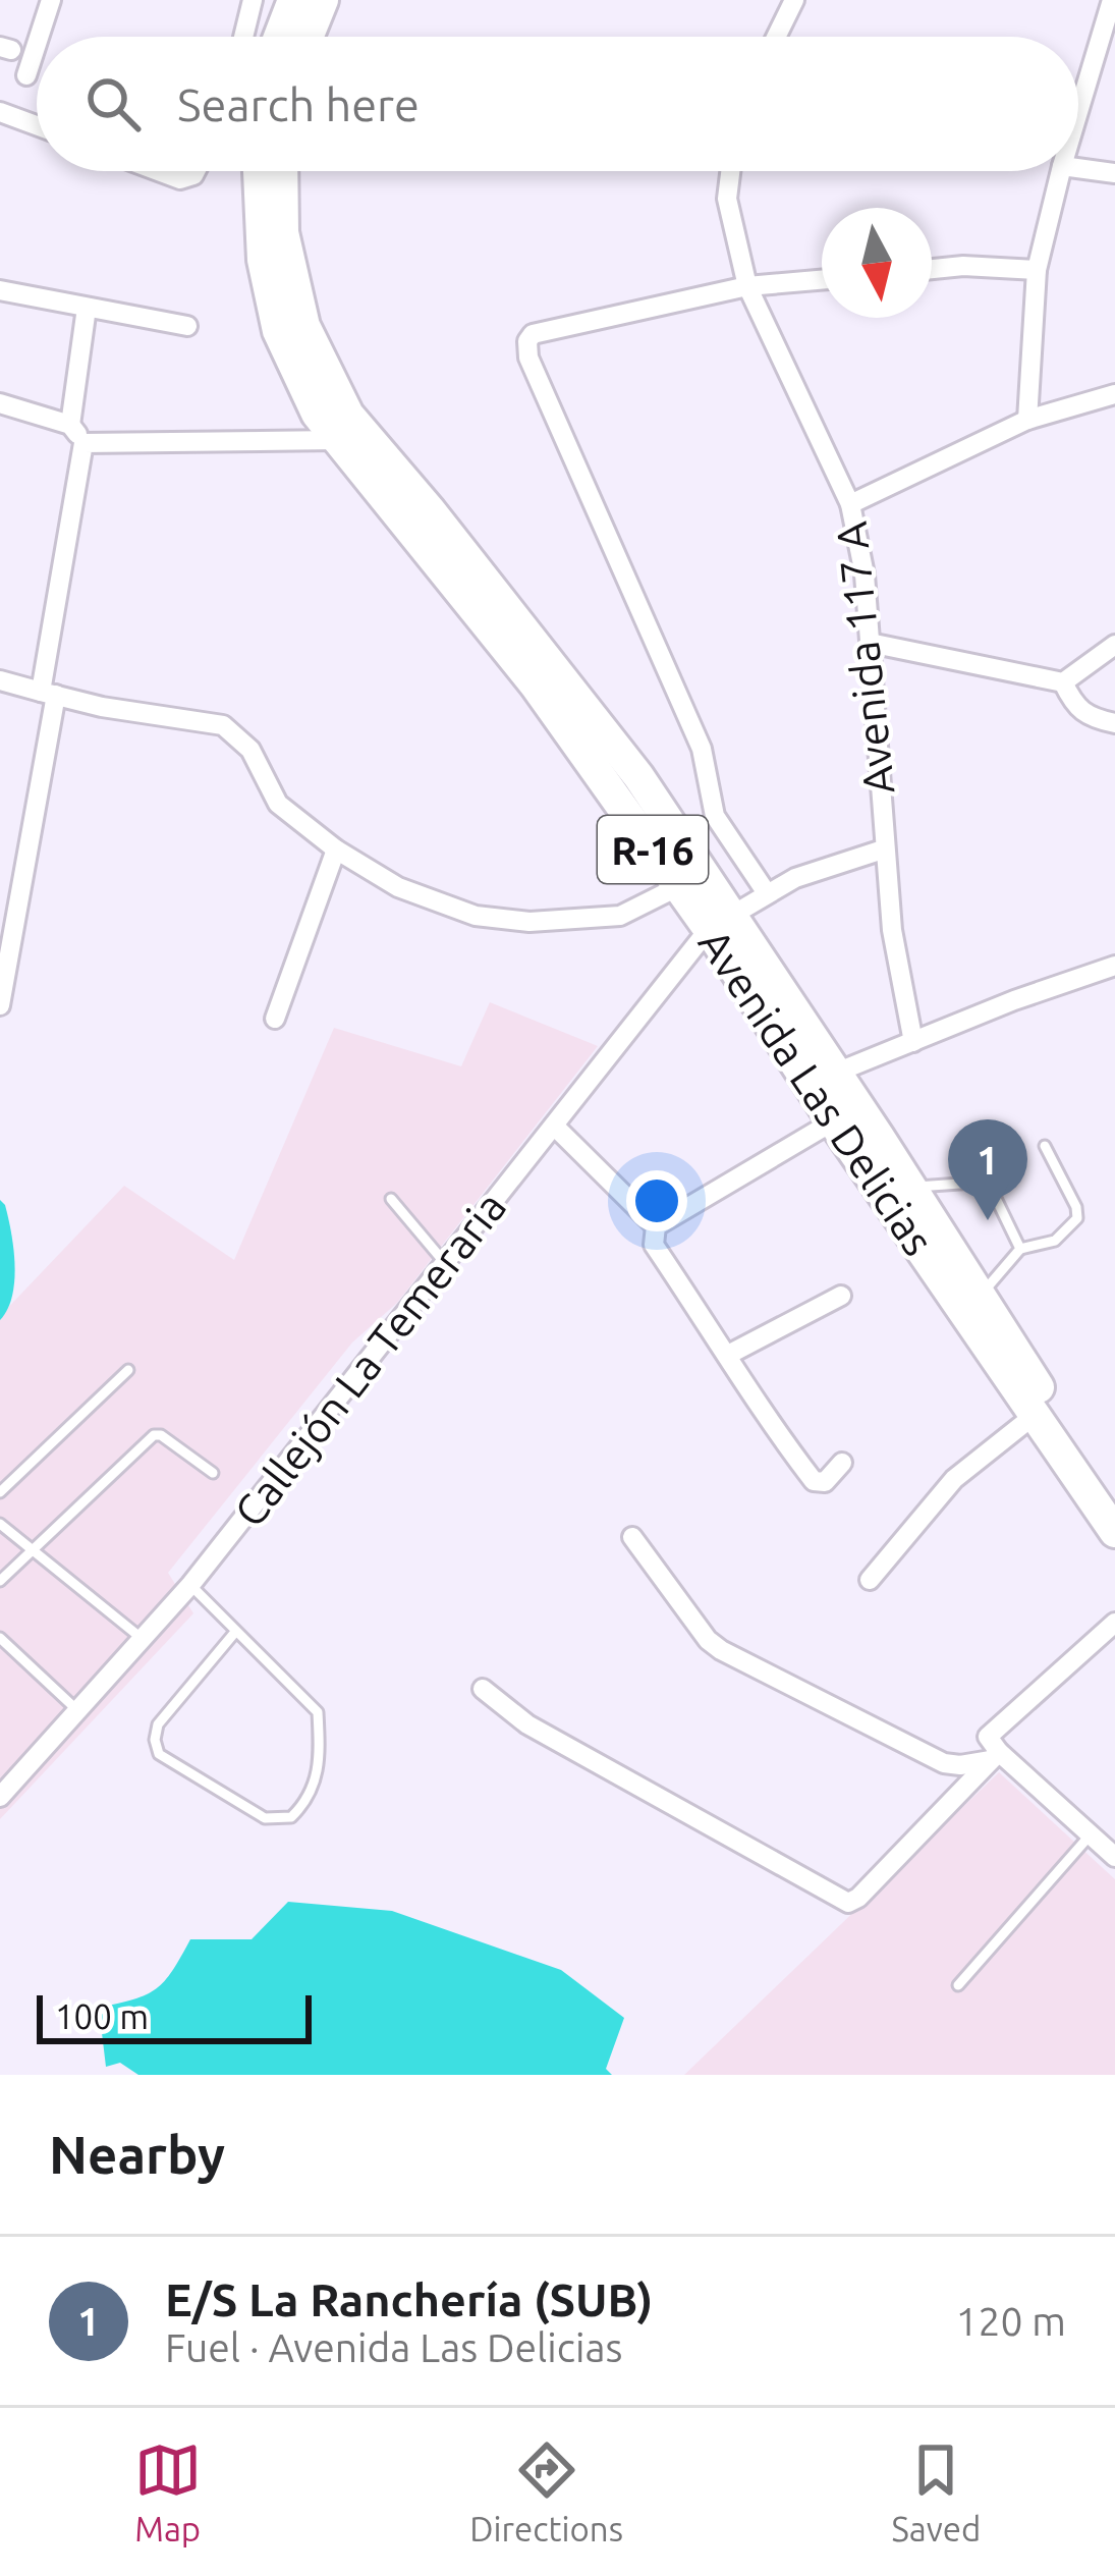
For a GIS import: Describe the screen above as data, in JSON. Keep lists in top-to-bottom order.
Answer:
{
  "streets": {
    "main road": ["R-16", "Avenida Las Delicias"],
    "street": ["Avenida 117 A", "Callejón La Temeraria"]
  },
  "crossings": [
    ["Avenida Las Delicias", "Callejón La Temeraria"]
  ],
  "scale_bar": "100 m",
  "north": "bottom",
  "page": {
    "search": "Search here",
    "pins": "1",
    "scale": "100 m",
    "heading": "Nearby",
    "list": [
      {
        "mark": "1",
        "name": "E/S La Ranchería (SUB)",
        "note": "Fuel · Avenida Las Delicias",
        "value": "120 m"
      }
    ],
    "nav": ["Map", "Directions", "Saved"]
  }
}
